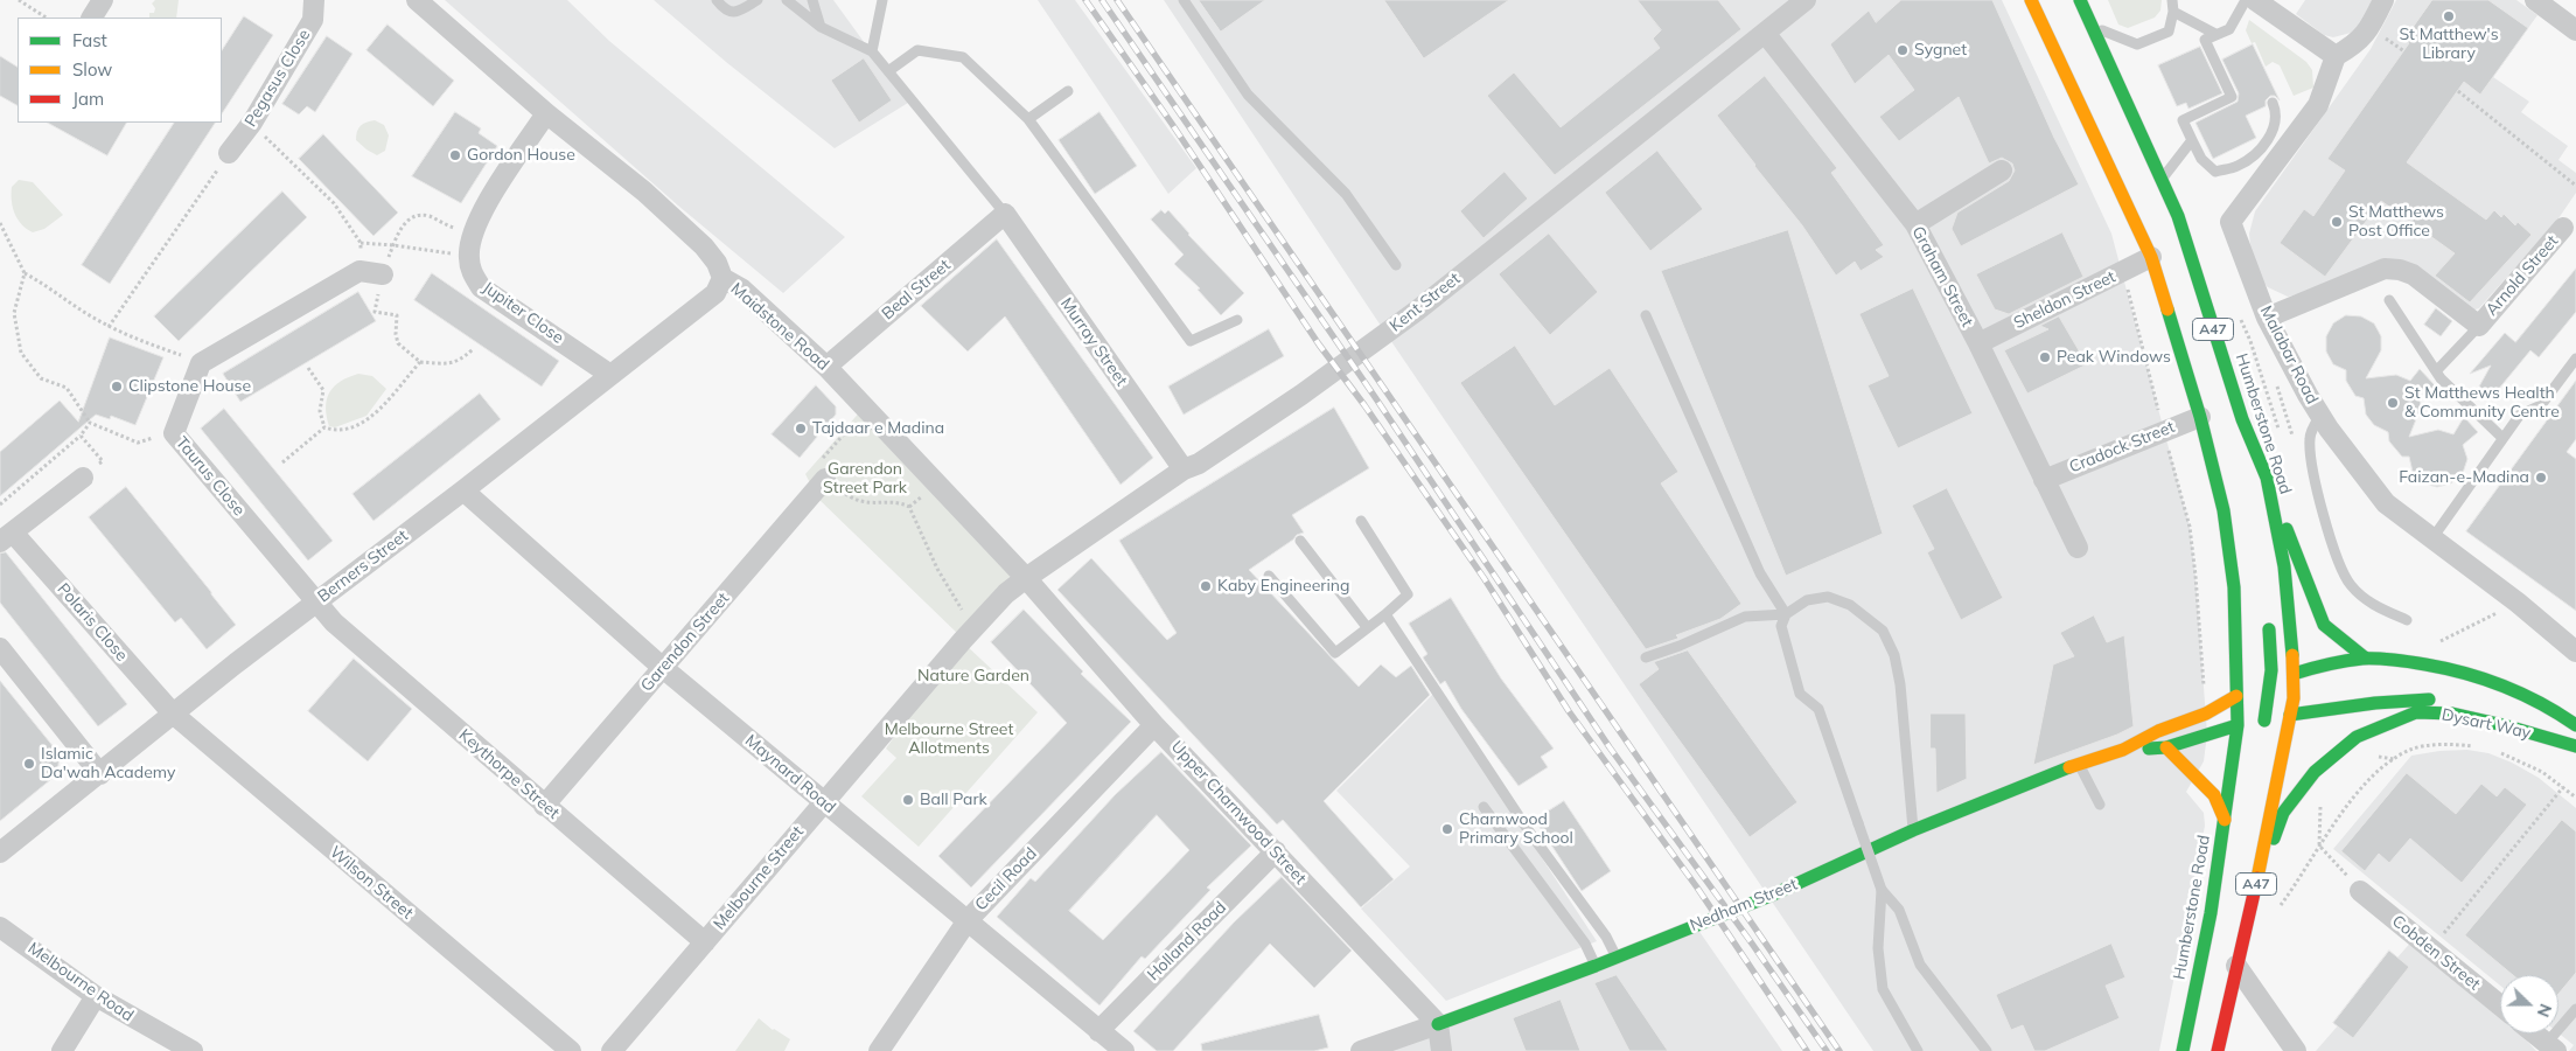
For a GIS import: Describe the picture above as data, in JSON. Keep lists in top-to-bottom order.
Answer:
{
  "streets": {
    "main road": [
      "A47",
      "Humberstone Road",
      "Dysart Way",
      "Nedham Street"
    ],
    "street": [
      "Pegasus Close",
      "Arnold Street",
      "Graham Street",
      "Beal Street",
      "Sheldon Street",
      "Kent Street",
      "Jupiter Close",
      "Maidstone Road",
      "Murray Street",
      "Malabar Road",
      "Cradock Street",
      "Taurus Close",
      "Berners Street",
      "Polaris Close",
      "Garendon Street",
      "Keythorpe Street",
      "Maynard Road",
      "Upper Charnwood Street",
      "Melbourne Street",
      "Cecil Road",
      "Wilson Street",
      "Holland Road",
      "Cobden Street",
      "Melbourne Road"
    ]
  },
  "crossings": [
    ["Arnold Street", "Malabar Road"],
    ["Graham Street", "Sheldon Street"],
    ["Graham Street", "Kent Street"],
    ["Graham Street", "Cradock Street"],
    ["Beal Street", "Maidstone Road"],
    ["Beal Street", "Murray Street"],
    ["Sheldon Street", "Humberstone Road"],
    ["Kent Street", "Maidstone Road"],
    ["Kent Street", "Murray Street"],
    ["Kent Street", "Upper Charnwood Street"],
    ["Kent Street", "Melbourne Street"],
    ["Jupiter Close", "Berners Street"],
    ["Maidstone Road", "Berners Street"],
    ["Maidstone Road", "Upper Charnwood Street"],
    ["Maidstone Road", "Melbourne Street"],
    ["A47", "Humberstone Road"],
    ["Humberstone Road", "Cradock Street"],
    ["Humberstone Road", "Dysart Way"],
    ["Humberstone Road", "Nedham Street"],
    ["Taurus Close", "Berners Street"],
    ["Taurus Close", "Keythorpe Street"],
    ["Berners Street", "Polaris Close"],
    ["Berners Street", "Keythorpe Street"],
    ["Berners Street", "Maynard Road"],
    ["Berners Street", "Wilson Street"],
    ["Polaris Close", "Wilson Street"],
    ["Garendon Street", "Keythorpe Street"],
    ["Garendon Street", "Maynard Road"],
    ["Dysart Way", "Nedham Street"],
    ["Keythorpe Street", "Melbourne Street"],
    ["Maynard Road", "Melbourne Street"],
    ["Maynard Road", "Cecil Road"],
    ["Maynard Road", "Holland Road"],
    ["Upper Charnwood Street", "Melbourne Street"],
    ["Upper Charnwood Street", "Cecil Road"],
    ["Upper Charnwood Street", "Nedham Street"],
    ["Upper Charnwood Street", "Holland Road"]
  ],
  "parks": ["Garendon Street Park", "Nature Garden", "Melbourne Street Allotments"],
  "places": [
    "St Matthew's Library",
    "Sygnet",
    "Gordon House",
    "St Matthews Post Office",
    "Peak Windows",
    "Clipstone House",
    "St Matthews Health & Community Centre",
    "Tajdaar e Madina",
    "Faizan-e-Madina",
    "Kaby Engineering",
    "Islamic Da'wah Academy",
    "Ball Park",
    "Charnwood Primary School"
  ],
  "legend": ["Fast", "Slow", "Jam"],
  "north": "right"
}
